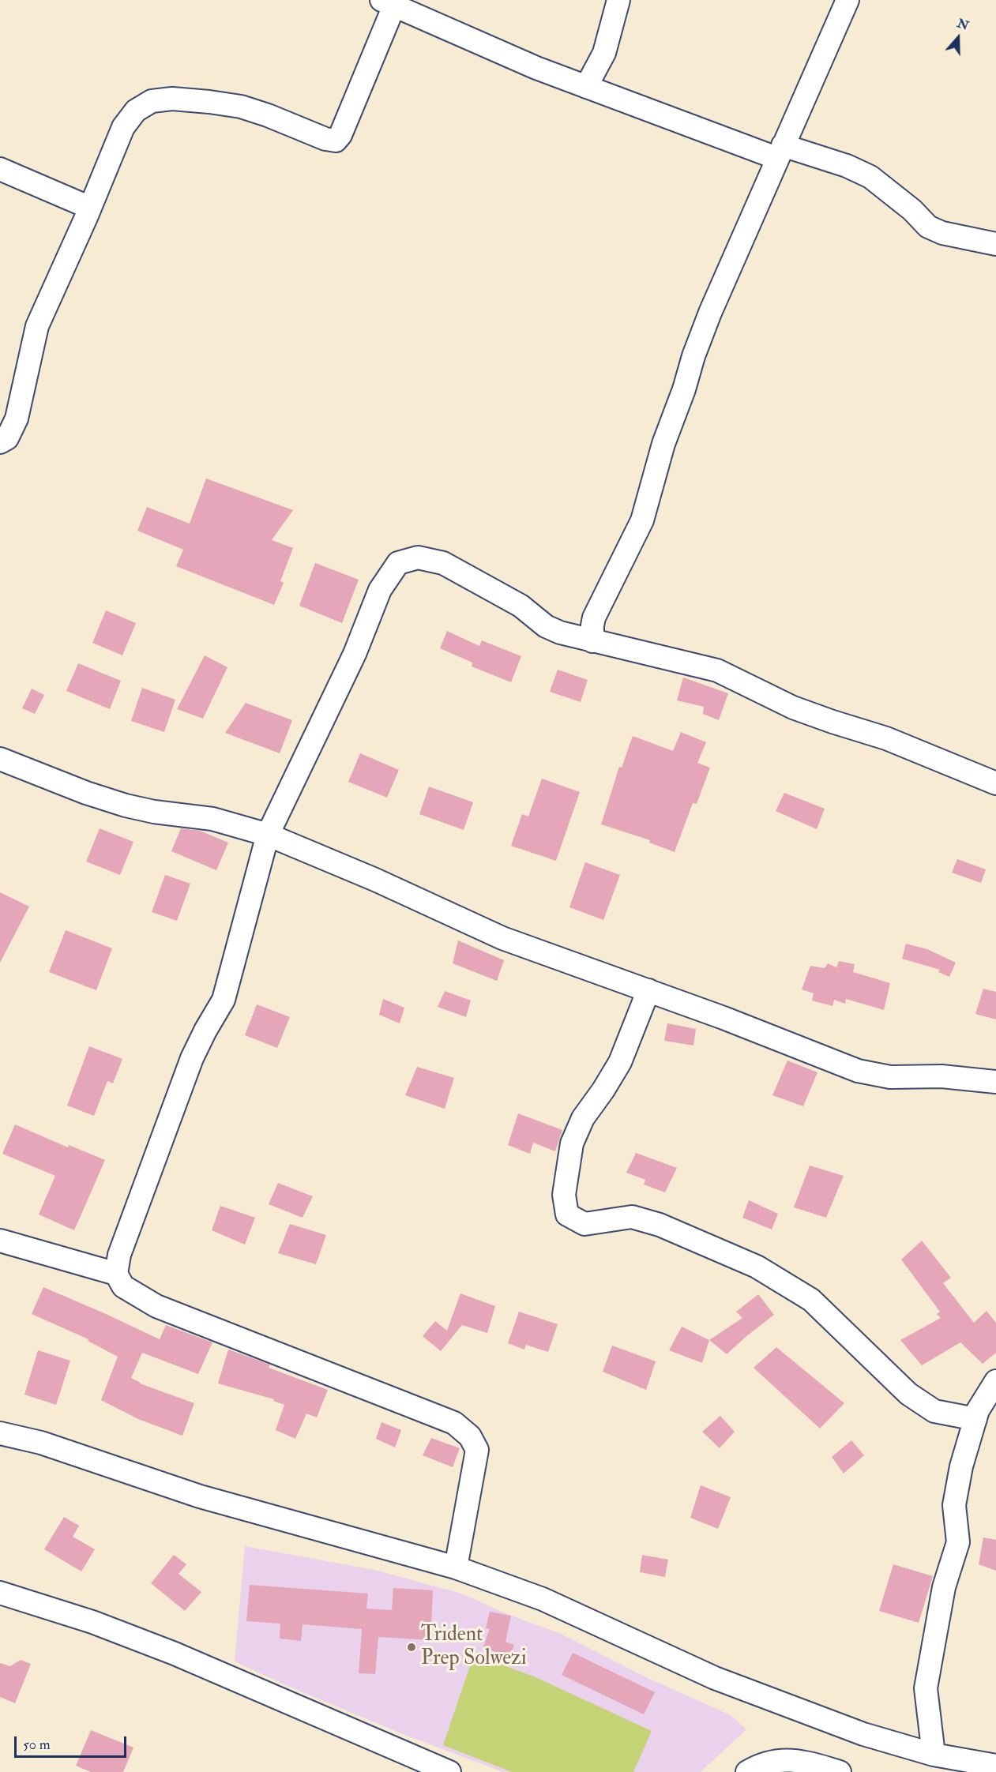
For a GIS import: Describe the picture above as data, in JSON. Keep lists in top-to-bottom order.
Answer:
{
  "places": ["Trident Prep Solwezi"],
  "scale_bar": "50 m",
  "north": "top"
}
